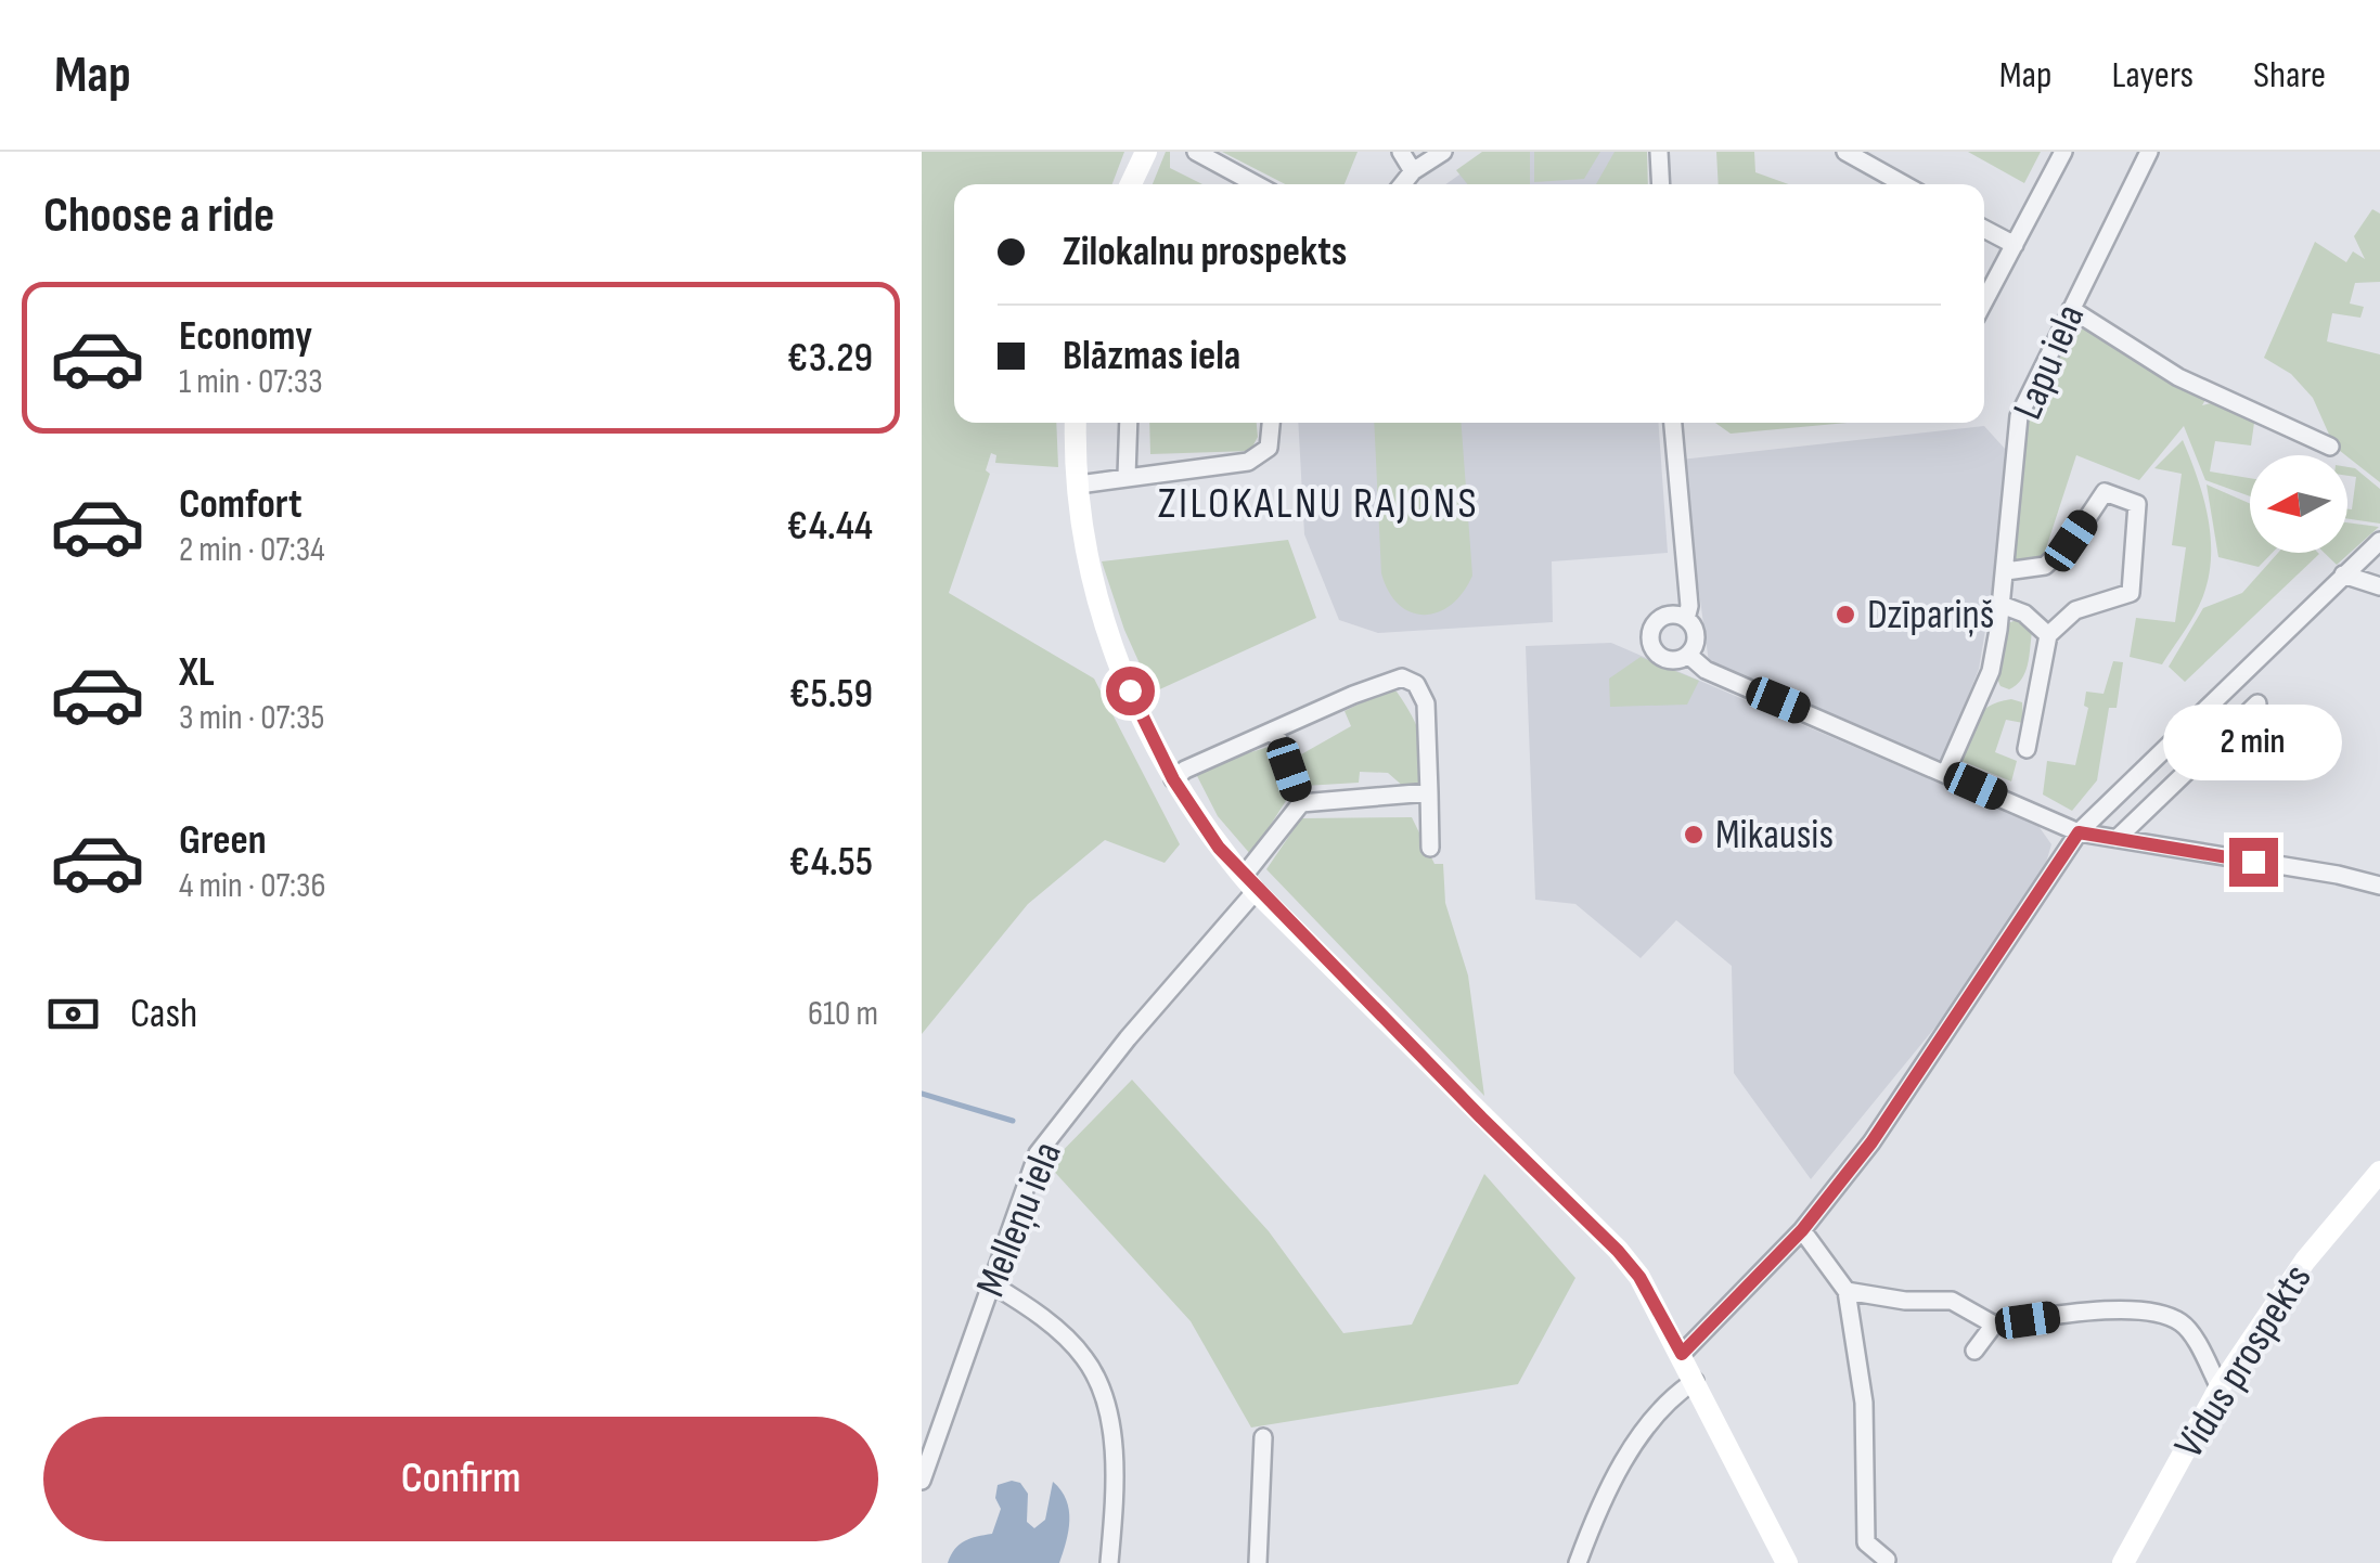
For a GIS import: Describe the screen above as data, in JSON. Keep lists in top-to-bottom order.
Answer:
{
  "streets": {
    "main road": ["Vidus prospekts"],
    "street": ["Lapu iela", "Melleņu iela"]
  },
  "districts": ["ZILOKALNU RAJONS"],
  "places": ["Dzīpariņš", "Mikausis"],
  "north": "left",
  "page": {
    "header": "Map",
    "nav": ["Map", "Layers", "Share"],
    "heading": "Choose a ride",
    "banner": ["Zilokalnu prospekts", "Blāzmas iela"],
    "list": [
      {
        "name": "Economy",
        "note": "1 min · 07:33",
        "value": "€3.29"
      },
      {
        "name": "Comfort",
        "note": "2 min · 07:34",
        "value": "€4.44"
      },
      {
        "name": "XL",
        "note": "3 min · 07:35",
        "value": "€5.59"
      },
      {
        "name": "Green",
        "note": "4 min · 07:36",
        "value": "€4.55"
      }
    ],
    "bubble": "2 min",
    "pay": ["Cash", "610 m"],
    "buttons": "Confirm"
  }
}
